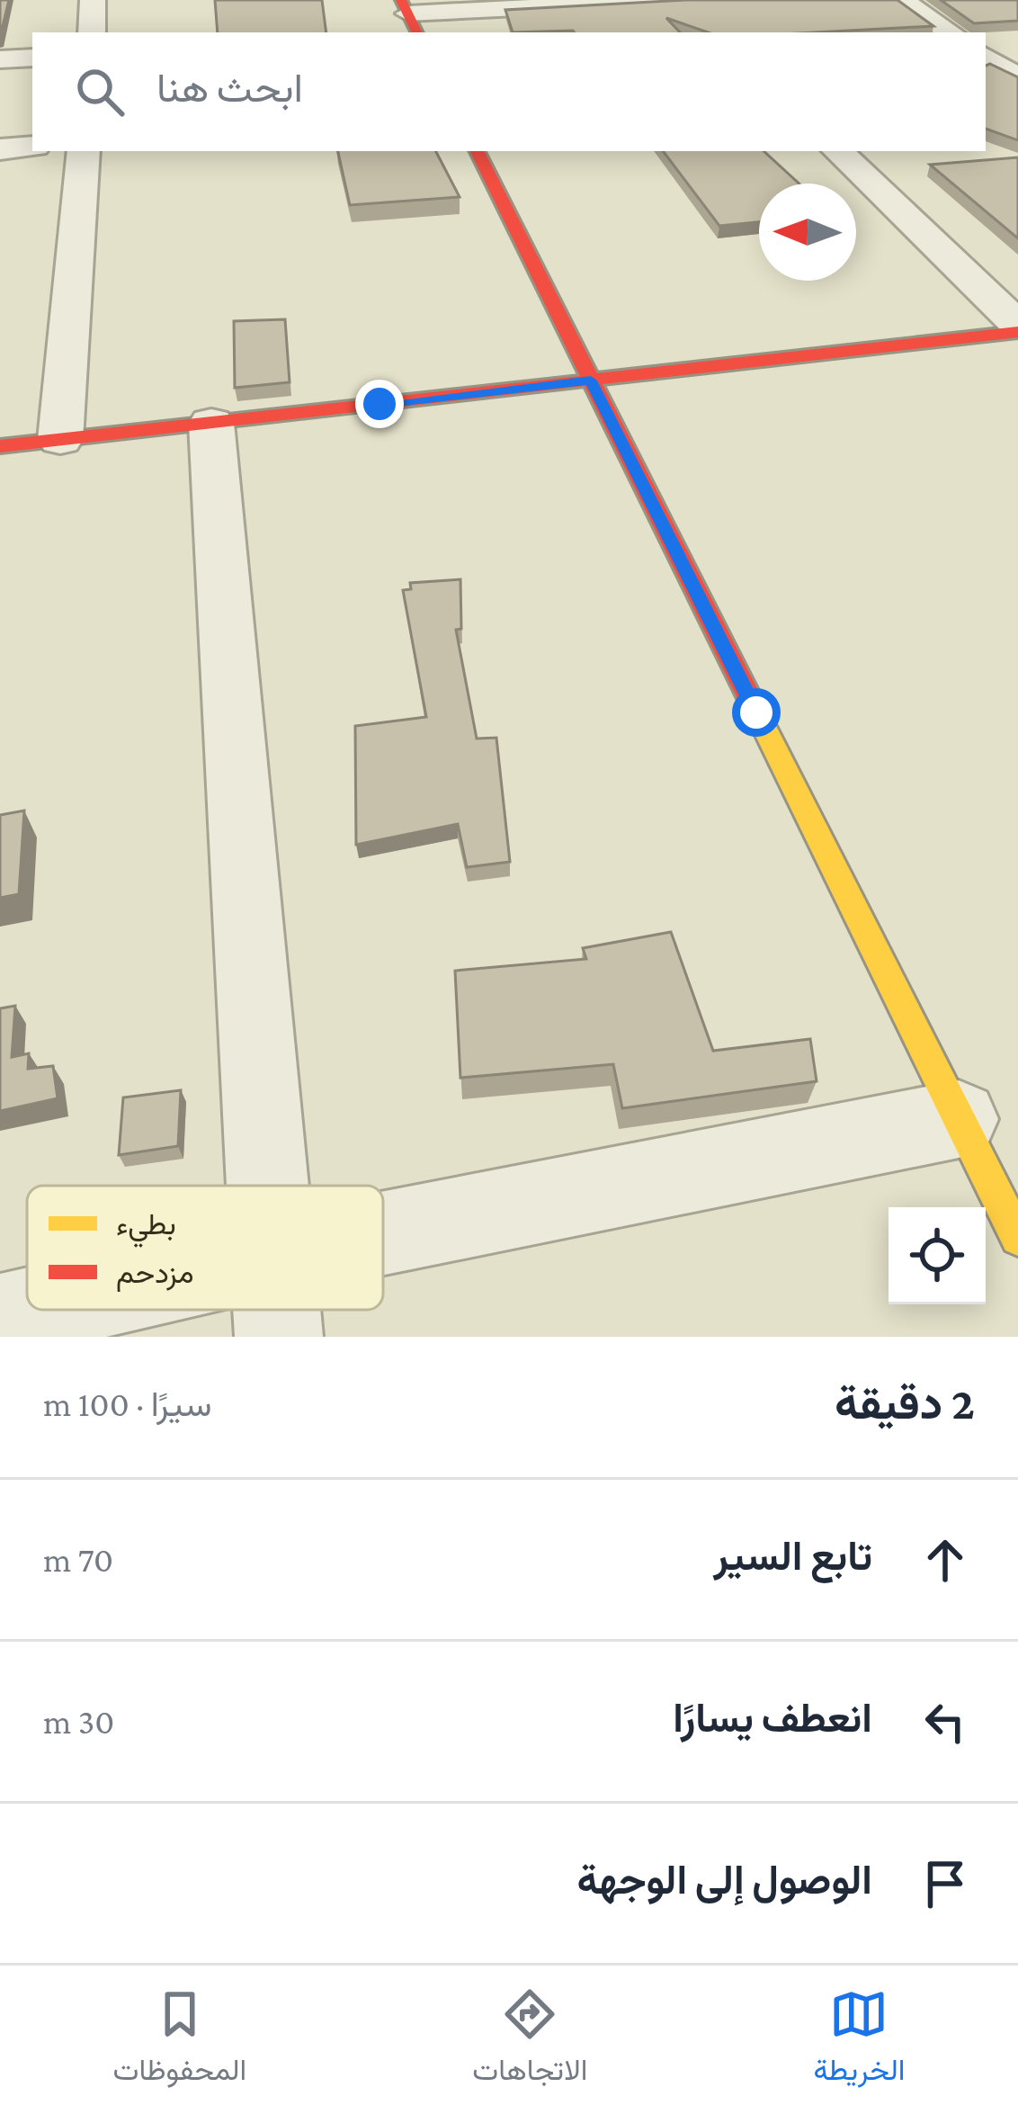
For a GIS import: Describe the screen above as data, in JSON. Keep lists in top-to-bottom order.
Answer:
{
  "legend": ["بطيء", "مزدحم"],
  "north": "left",
  "page": {
    "search": "ابحث هنا",
    "heading": ["2 دقيقة", "سيرًا · 100 m"],
    "list": [
      ["تابع السير", "70 m"],
      ["انعطف يسارًا", "30 m"],
      "الوصول إلى الوجهة"
    ],
    "nav": ["الخريطة", "الاتجاهات", "المحفوظات"]
  }
}
